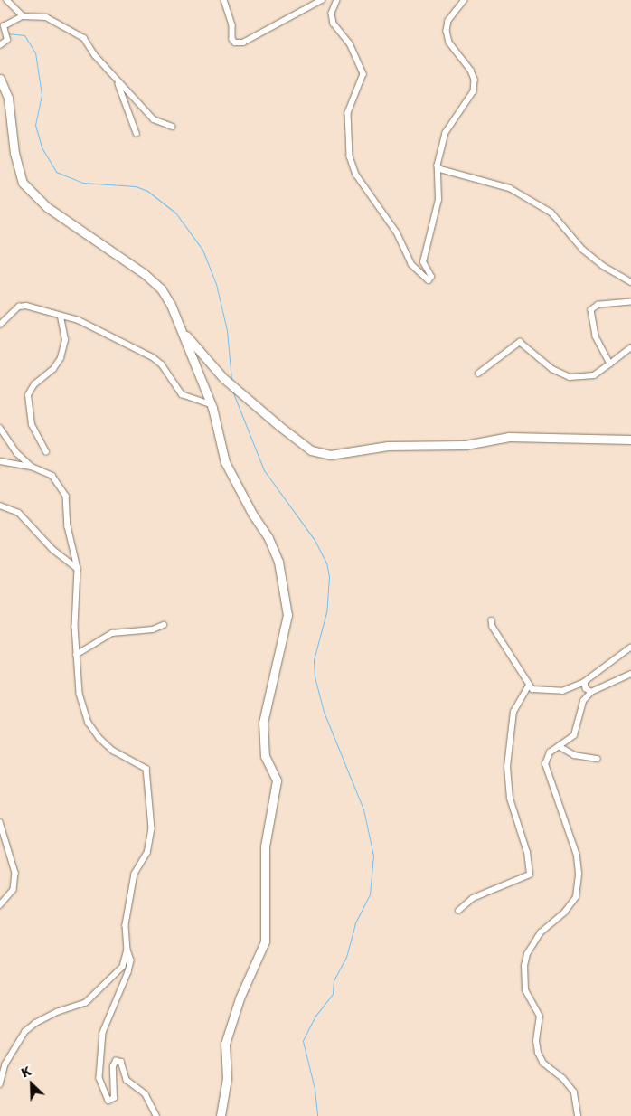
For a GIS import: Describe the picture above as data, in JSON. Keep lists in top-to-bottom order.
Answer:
{
  "north": "top left"
}
